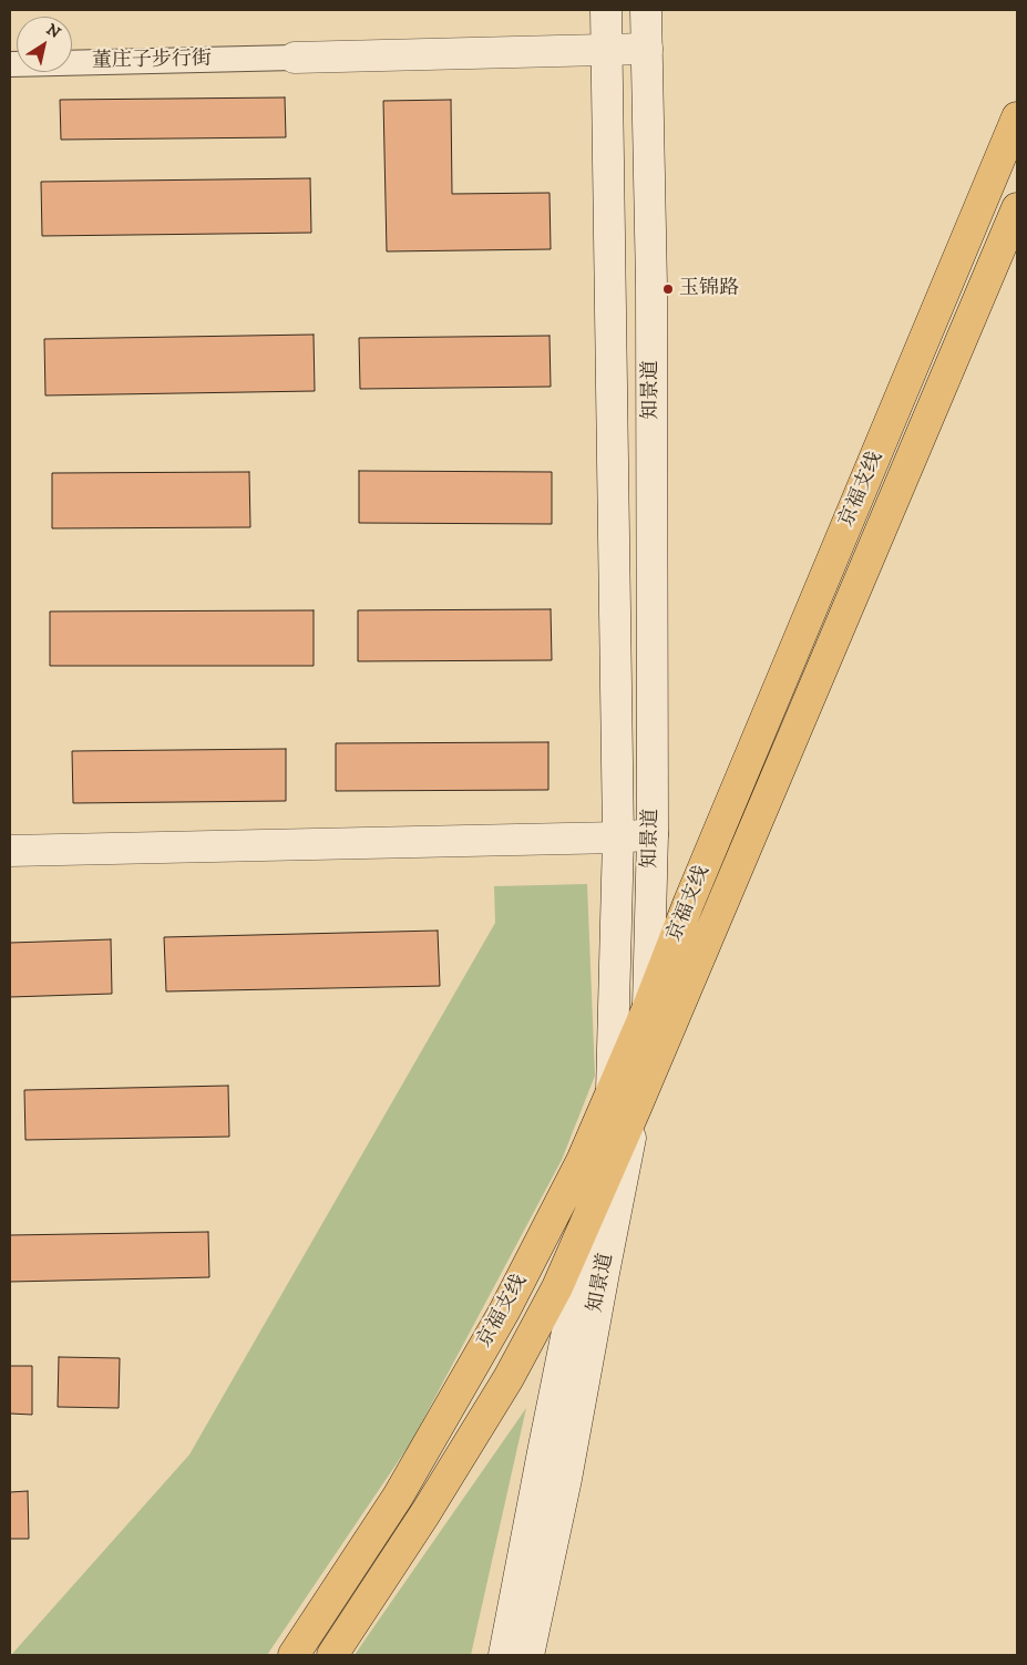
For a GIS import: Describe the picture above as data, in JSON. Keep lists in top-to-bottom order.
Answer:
{
  "streets": {
    "main road": ["知景道", "京福支线"],
    "street": ["董庄子步行街"]
  },
  "crossings": [
    ["知景道", "京福支线"]
  ],
  "places": ["玉锦路"],
  "north": "top right"
}
